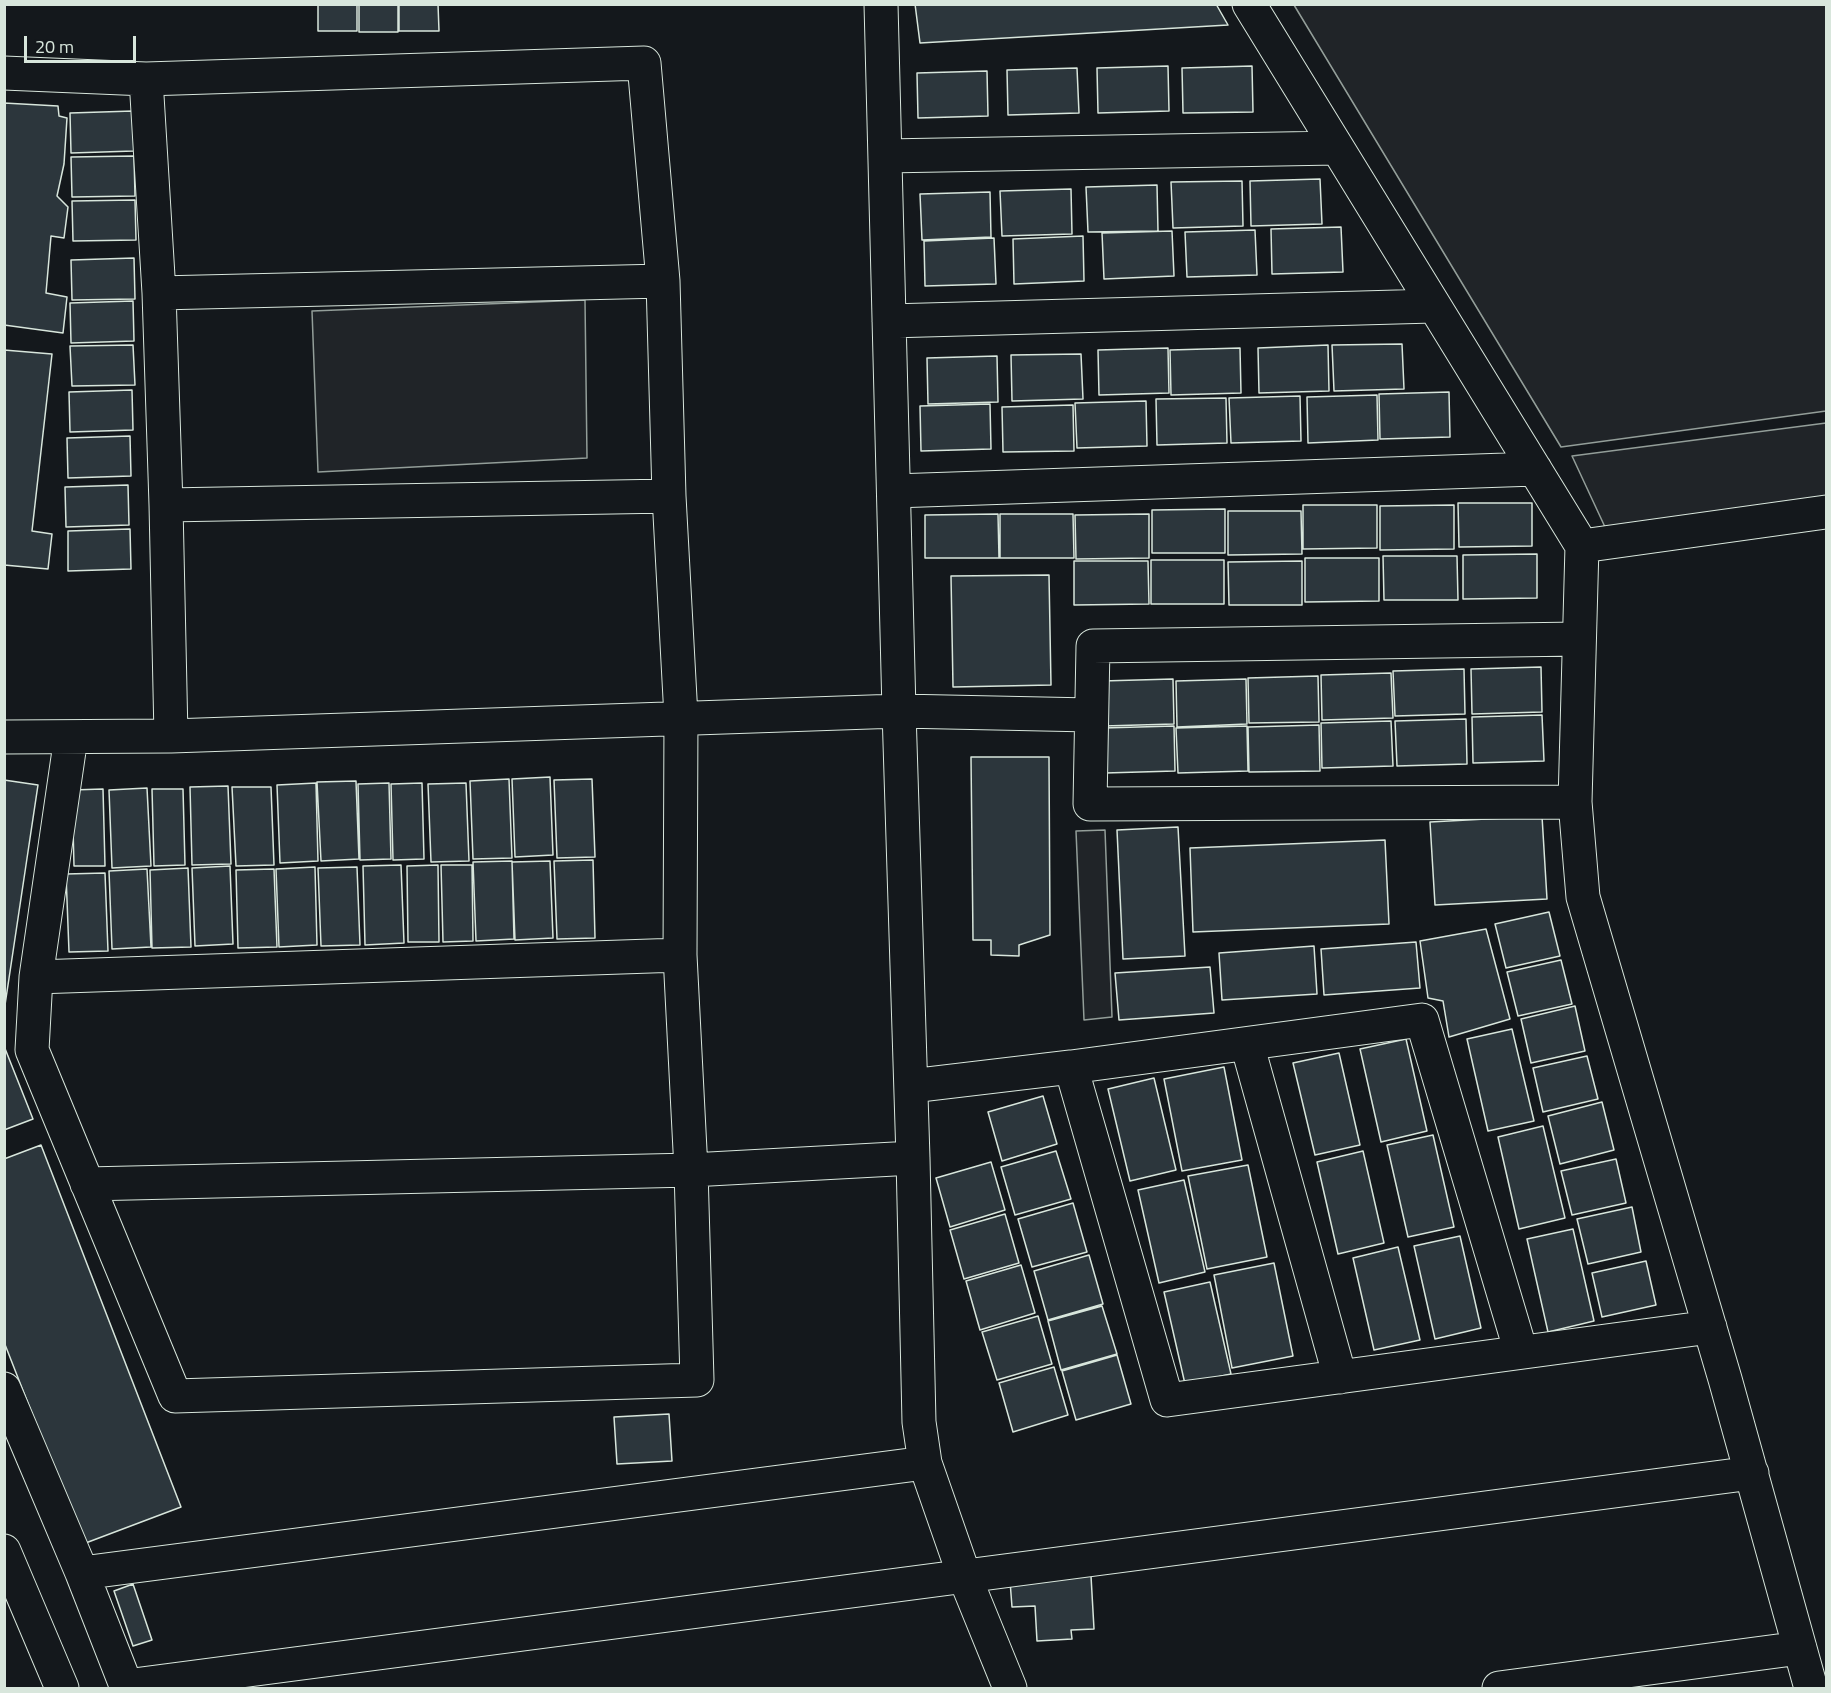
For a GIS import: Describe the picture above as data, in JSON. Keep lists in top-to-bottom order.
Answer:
{
  "scale_bar": "20 m"
}
